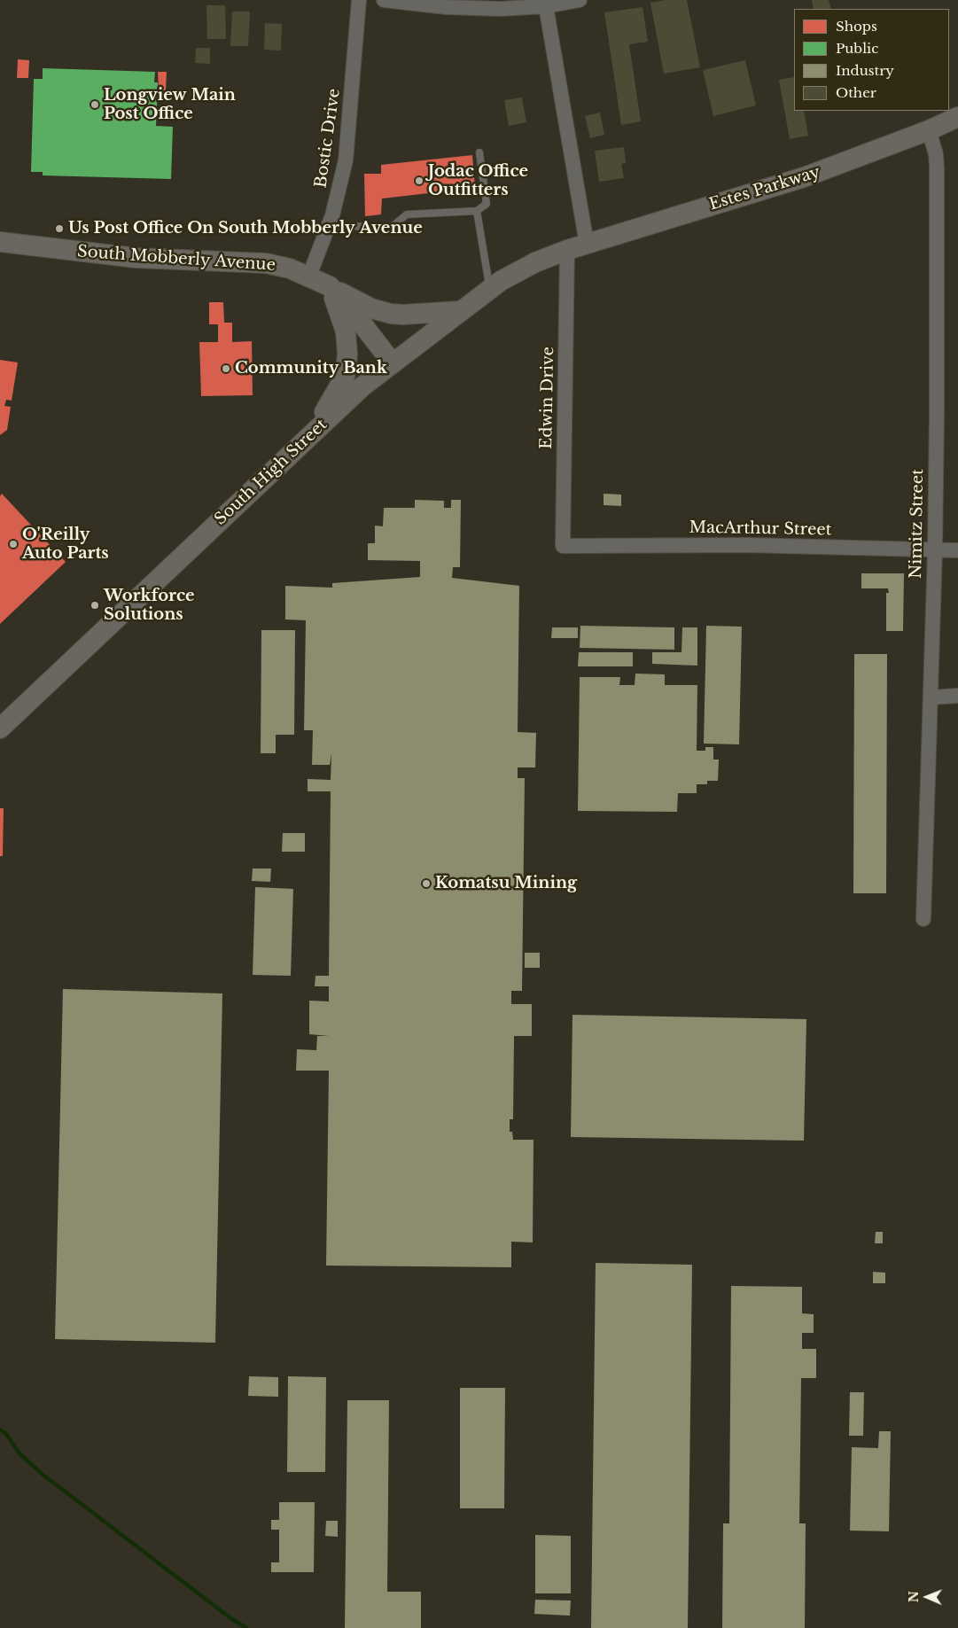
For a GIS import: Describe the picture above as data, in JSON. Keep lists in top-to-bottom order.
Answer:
{
  "streets": {
    "main road": ["Estes Parkway", "South Mobberly Avenue", "South High Street"],
    "street": [
      "Bostic Drive",
      "Edwin Drive",
      "Nimitz Street",
      "MacArthur Street"
    ]
  },
  "crossings": [
    ["Bostic Drive", "South Mobberly Avenue"],
    ["Estes Parkway", "Edwin Drive"],
    ["Estes Parkway", "South High Street"],
    ["Estes Parkway", "Nimitz Street"],
    ["South Mobberly Avenue", "South High Street"],
    ["Edwin Drive", "South High Street"],
    ["Edwin Drive", "MacArthur Street"],
    ["Nimitz Street", "MacArthur Street"]
  ],
  "places": [
    "Longview Main Post Office",
    "Jodac Office Outfitters",
    "Us Post Office On South Mobberly Avenue",
    "Community Bank",
    "O'Reilly Auto Parts",
    "Workforce Solutions",
    "Komatsu Mining"
  ],
  "legend": [
    "Shops",
    "Public",
    "Industry",
    "Other"
  ],
  "north": "left"
}
